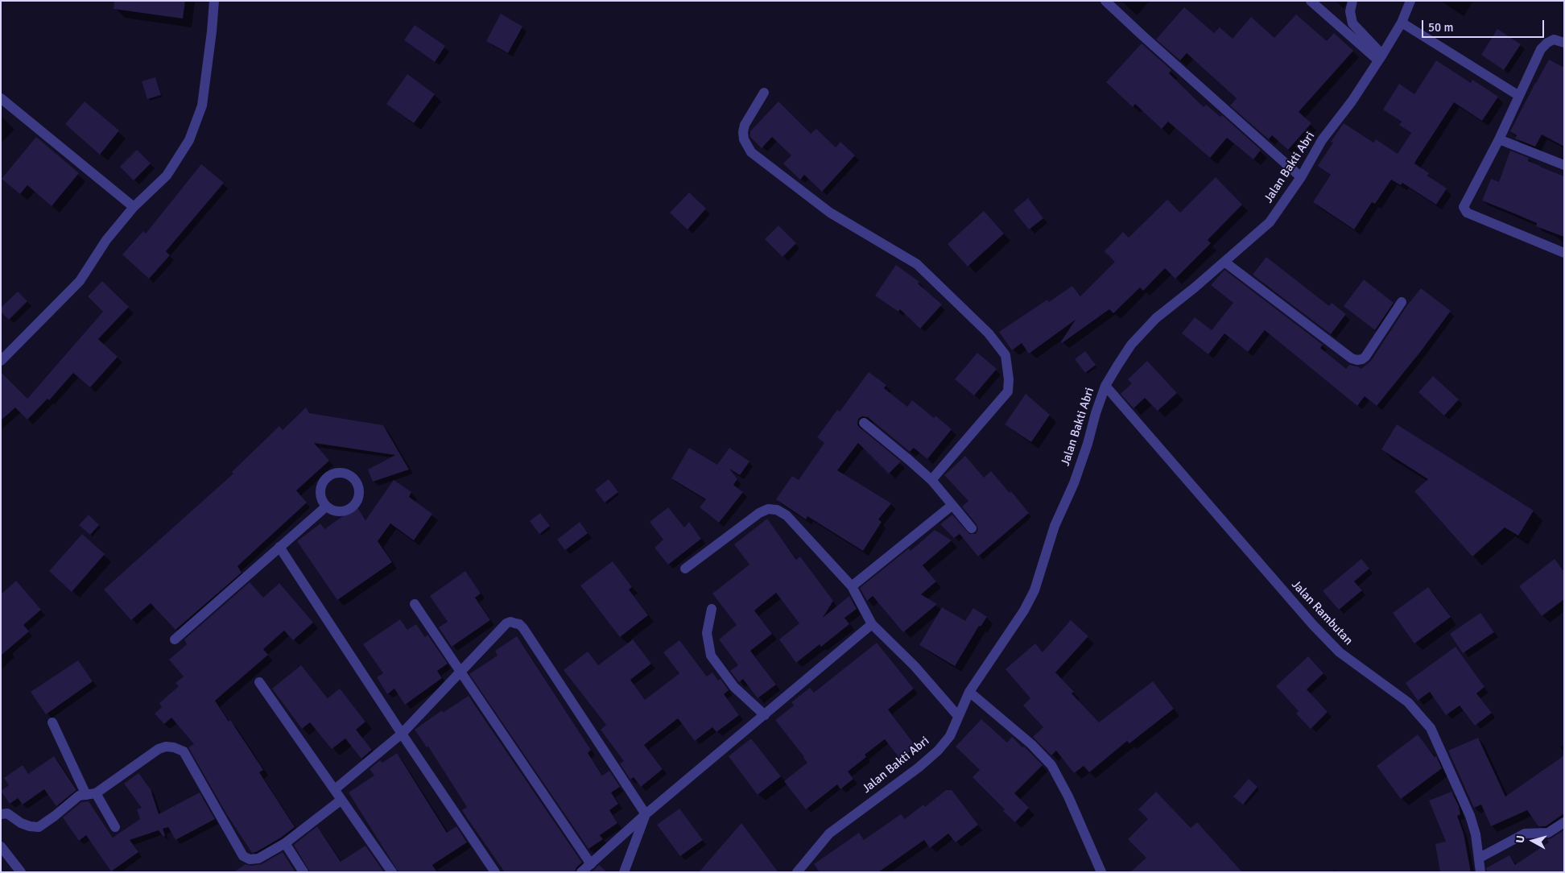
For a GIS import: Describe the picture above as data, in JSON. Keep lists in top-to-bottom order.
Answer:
{
  "streets": {
    "street": ["Jalan Bakti Abri", "Jalan Rambutan"]
  },
  "crossings": [
    ["Jalan Bakti Abri", "Jalan Rambutan"]
  ],
  "scale_bar": "50 m",
  "north": "left"
}
